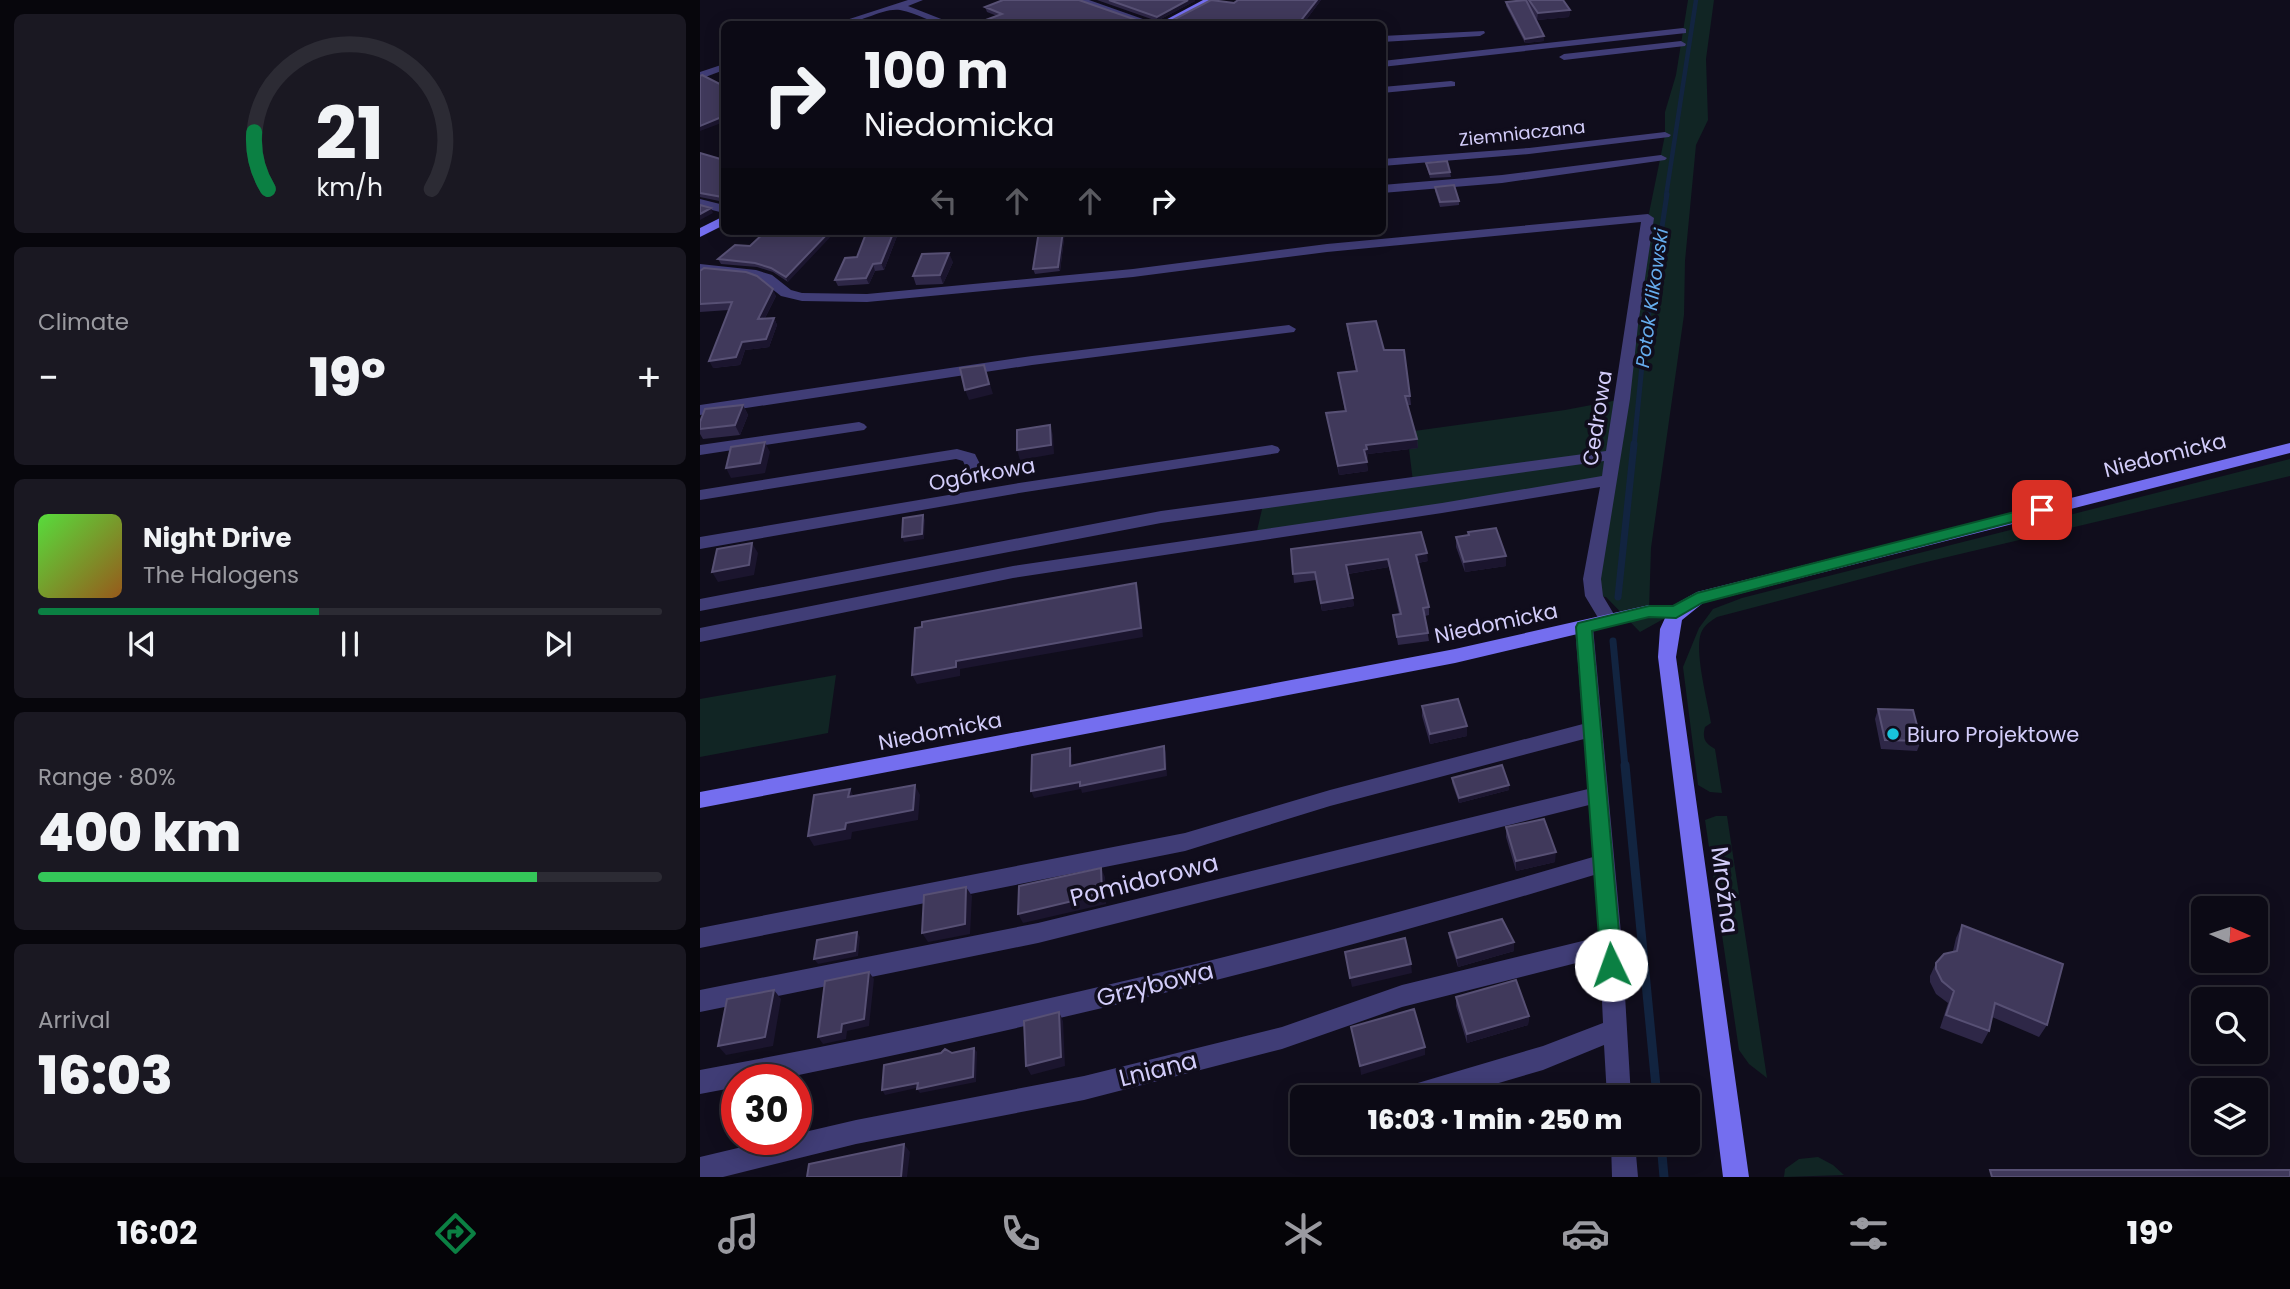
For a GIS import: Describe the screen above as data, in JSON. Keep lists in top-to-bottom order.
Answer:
{
  "streets": {
    "main road": ["Niedomicka", "Mroźna"],
    "street": [
      "Ziemniaczana",
      "Cedrowa",
      "Ogórkowa",
      "Pomidorowa",
      "Grzybowa",
      "Lniana"
    ]
  },
  "crossings": [
    ["Cedrowa", "Niedomicka"],
    ["Niedomicka", "Mroźna"]
  ],
  "water": ["Potok Klikowski"],
  "places": ["Biuro Projektowe"],
  "north": "right",
  "page": {
    "turn": ["100 m", "Niedomicka"],
    "tile": [
      "Climate",
      ["Range · 80%", "400 km"],
      ["Arrival", "16:03"]
    ],
    "heat": ["−", "19°", "+"],
    "song": ["Night Drive", "The Halogens"],
    "limit": "30",
    "trip": "16:03 · 1 min · 250 m",
    "tabs": ["16:02", "19°"],
    "gauge": ["21", "km/h"]
  }
}
